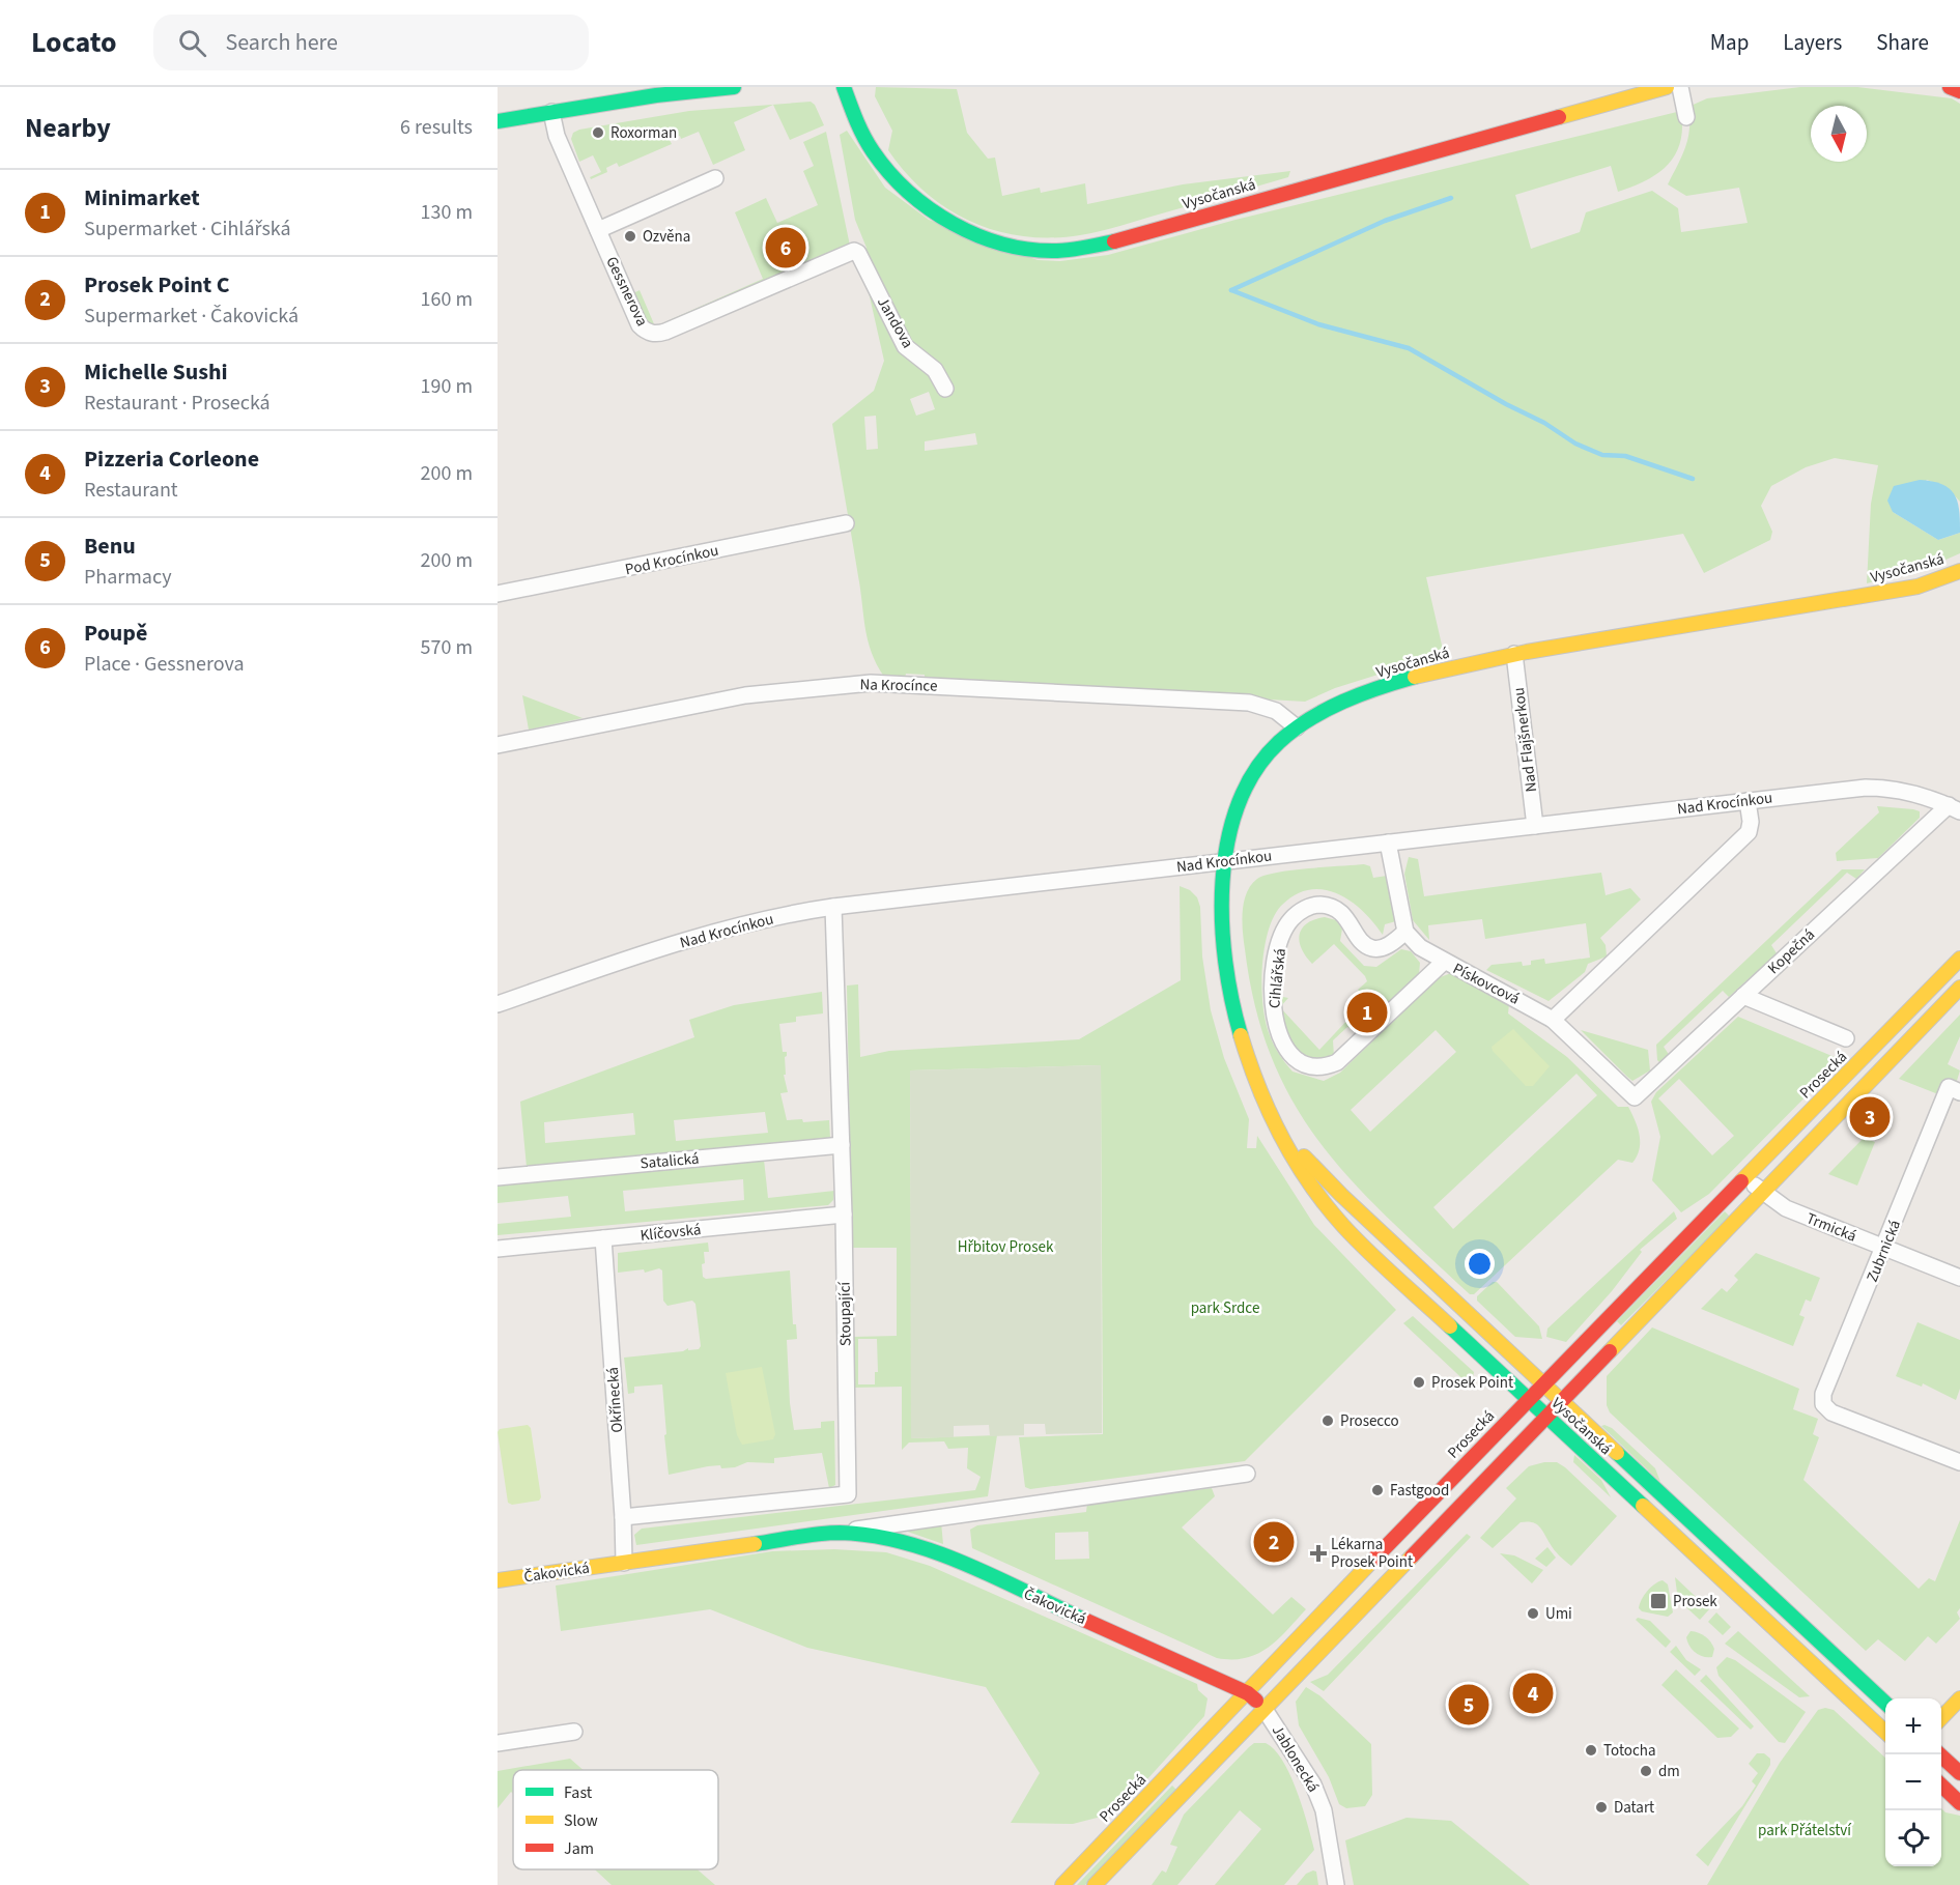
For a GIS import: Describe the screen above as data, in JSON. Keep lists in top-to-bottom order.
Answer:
{
  "streets": {
    "main road": ["Vysočanská", "Prosecká", "Čakovická"],
    "street": [
      "Gessnerova",
      "Jandova",
      "Pod Krocínkou",
      "Na Krocínce",
      "Nad Flajšnerkou",
      "Nad Krocínkou",
      "Kopečná",
      "Cihlářská",
      "Pískovcová",
      "Satalická",
      "Trmická",
      "Klíčovská",
      "Zubrnická",
      "Stoupající",
      "Okřínecká",
      "Jablonecká"
    ]
  },
  "crossings": [
    ["Vysočanská", "Na Krocínce"],
    ["Vysočanská", "Nad Flajšnerkou"],
    ["Vysočanská", "Nad Krocínkou"],
    ["Vysočanská", "Prosecká"],
    ["Gessnerova", "Jandova"],
    ["Nad Flajšnerkou", "Nad Krocínkou"],
    ["Nad Krocínkou", "Kopečná"],
    ["Nad Krocínkou", "Stoupající"],
    ["Kopečná", "Pískovcová"],
    ["Cihlářská", "Pískovcová"],
    ["Prosecká", "Trmická"],
    ["Prosecká", "Čakovická"],
    ["Satalická", "Stoupající"],
    ["Trmická", "Zubrnická"],
    ["Klíčovská", "Stoupající"],
    ["Klíčovská", "Okřínecká"],
    ["Stoupající", "Okřínecká"],
    ["Okřínecká", "Čakovická"],
    ["Čakovická", "Jablonecká"]
  ],
  "parks": ["Hřbitov Prosek", "park Srdce", "park Přátelství"],
  "places": {
    "other": [
      "Roxorman",
      "Ozvěna",
      "Prosek Point",
      "Prosecco",
      "Fastgood",
      "Umi",
      "Totocha",
      "dm",
      "Datart"
    ],
    "health": ["Lékarna Prosek Point"],
    "transit": ["Prosek"]
  },
  "legend": ["Fast", "Slow", "Jam"],
  "north": "bottom",
  "page": {
    "header": "Locato",
    "search": "Search here",
    "nav": ["Map", "Layers", "Share"],
    "heading": ["Nearby", "6 results"],
    "list": [
      {
        "mark": "1",
        "name": "Minimarket",
        "note": "Supermarket · Cihlářská",
        "value": "130 m"
      },
      {
        "mark": "2",
        "name": "Prosek Point C",
        "note": "Supermarket · Čakovická",
        "value": "160 m"
      },
      {
        "mark": "3",
        "name": "Michelle Sushi",
        "note": "Restaurant · Prosecká",
        "value": "190 m"
      },
      {
        "mark": "4",
        "name": "Pizzeria Corleone",
        "note": "Restaurant",
        "value": "200 m"
      },
      {
        "mark": "5",
        "name": "Benu",
        "note": "Pharmacy",
        "value": "200 m"
      },
      {
        "mark": "6",
        "name": "Poupě",
        "note": "Place · Gessnerova",
        "value": "570 m"
      }
    ],
    "pins": [
      "6",
      "1",
      "3",
      "2",
      "4",
      "5"
    ],
    "map_buttons": ["+", "−"]
  }
}
